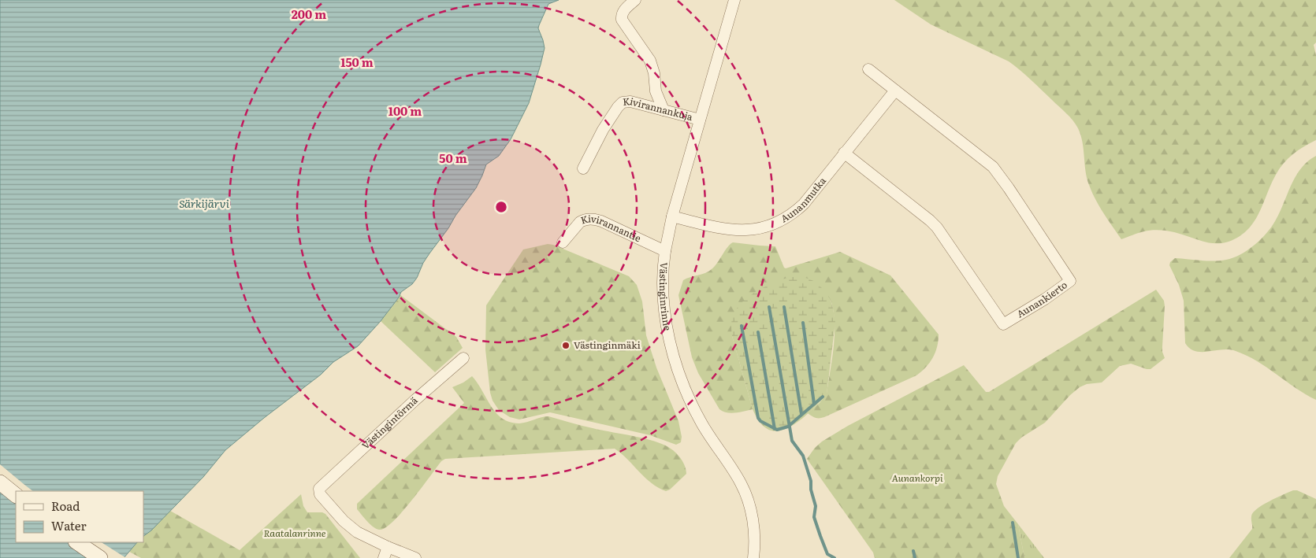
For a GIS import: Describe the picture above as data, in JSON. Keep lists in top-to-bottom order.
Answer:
{
  "streets": {
    "street": [
      "Kivirannankuja",
      "Aunanmutka",
      "Kivirannantie",
      "Västinginrinne",
      "Aunankierto",
      "Västingintörmä"
    ]
  },
  "crossings": [
    ["Kivirannankuja", "Västinginrinne"],
    ["Aunanmutka", "Västinginrinne"],
    ["Aunanmutka", "Aunankierto"],
    ["Kivirannantie", "Västinginrinne"]
  ],
  "water": ["Särkijärvi"],
  "parks": ["Aunankorpi", "Raatalanrinne"],
  "places": ["Västinginmäki"],
  "legend": ["Road", "Water"],
  "rings": [
    "200 m",
    "150 m",
    "100 m",
    "50 m"
  ]
}
